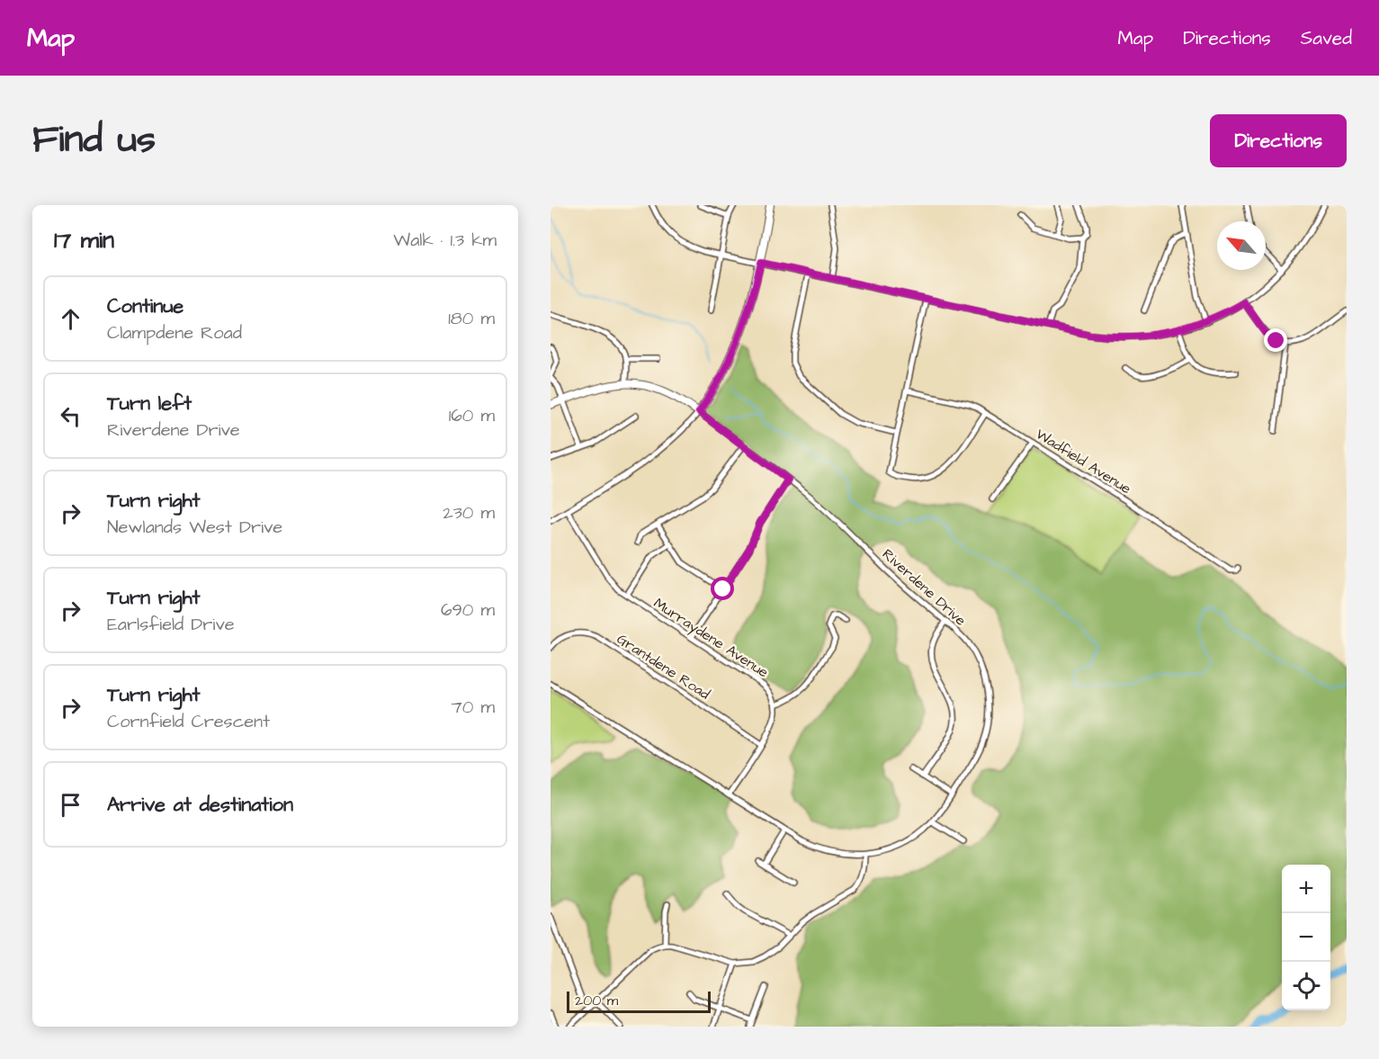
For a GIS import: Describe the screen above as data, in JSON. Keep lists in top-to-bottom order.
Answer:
{
  "streets": {
    "street": [
      "Wadfield Avenue",
      "Riverdene Drive",
      "Murraydene Avenue",
      "Grantdene Road"
    ]
  },
  "scale_bar": "200 m",
  "north": "top left",
  "page": {
    "header": "Map",
    "nav": ["Map", "Directions", "Saved"],
    "title": "Find us",
    "buttons": "Directions",
    "heading": ["17 min", "Walk · 1.3 km"],
    "list": [
      ["Continue", "Clampdene Road", "180 m"],
      ["Turn left", "Riverdene Drive", "160 m"],
      ["Turn right", "Newlands West Drive", "230 m"],
      ["Turn right", "Earlsfield Drive", "690 m"],
      ["Turn right", "Cornfield Crescent", "70 m"],
      "Arrive at destination"
    ],
    "map_buttons": ["+", "−"],
    "scale": "200 m"
  }
}
